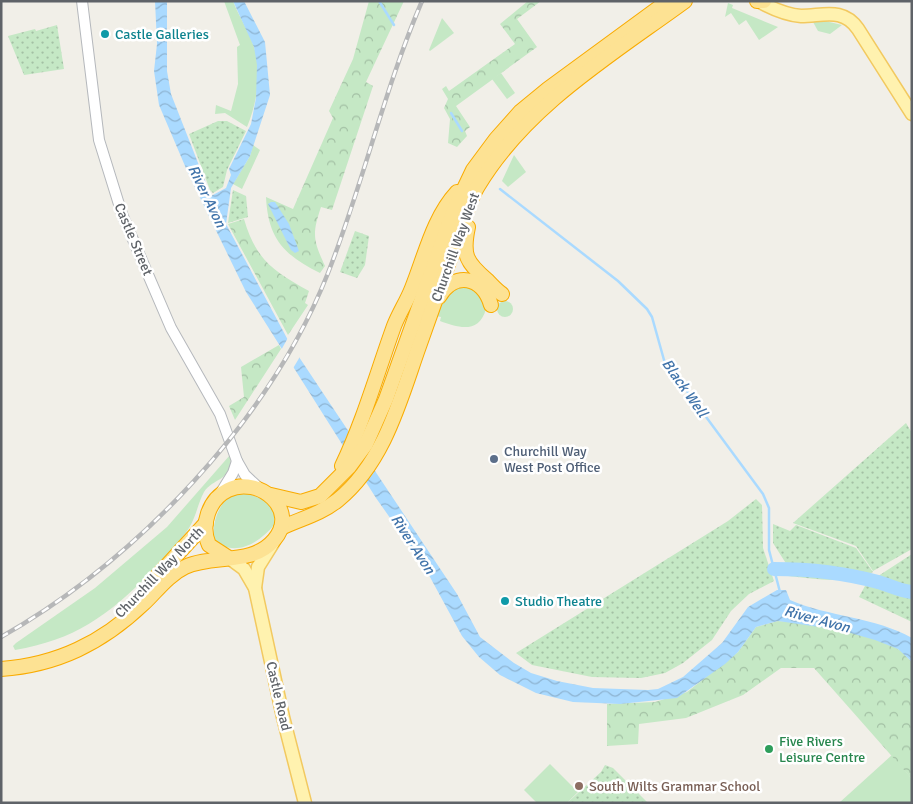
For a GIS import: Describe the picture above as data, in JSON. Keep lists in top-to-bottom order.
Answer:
{
  "streets": {
    "highway": ["Churchill Way West", "Churchill Way North"],
    "main road": ["Castle Road"],
    "street": ["Castle Street"]
  },
  "crossings": [
    ["Castle Street", "Churchill Way West"],
    ["Castle Street", "Churchill Way North"],
    ["Churchill Way West", "Churchill Way North"]
  ],
  "water": ["River Avon", "Black Well"],
  "places": [
    "Castle Galleries",
    "Churchill Way West Post Office",
    "Studio Theatre",
    "Five Rivers Leisure Centre",
    "South Wilts Grammar School"
  ]
}
